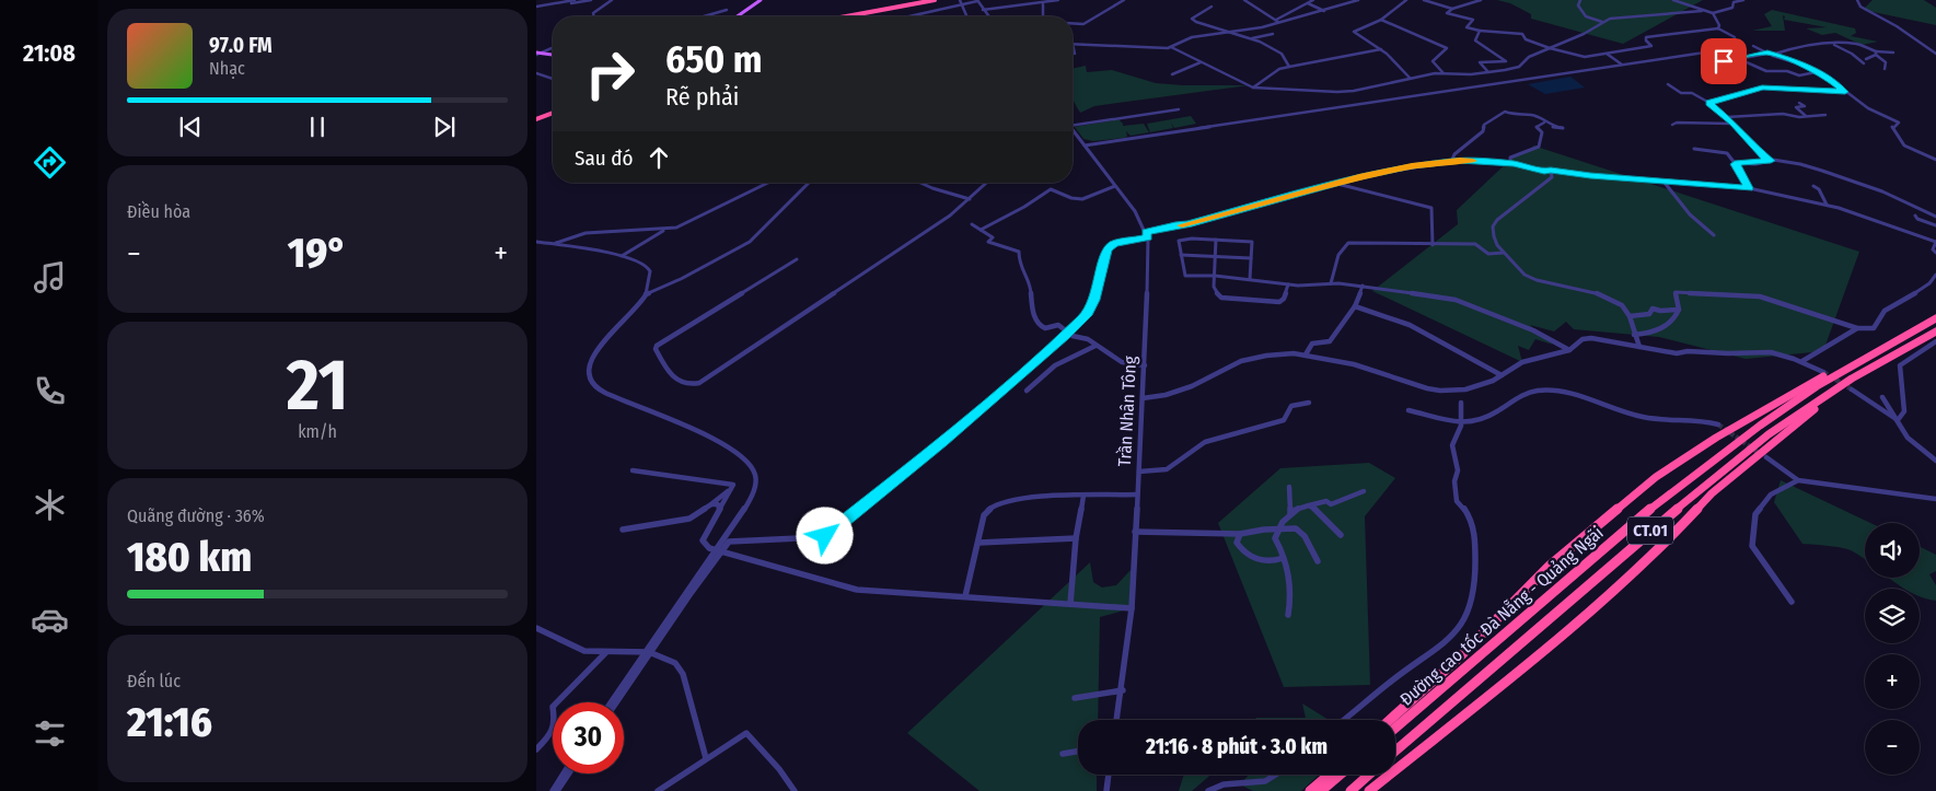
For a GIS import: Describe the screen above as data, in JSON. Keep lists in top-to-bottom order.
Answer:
{
  "streets": {
    "highway": ["CT.01", "Đường cao tốc Đà Nẵng - Quảng Ngãi"],
    "street": ["Trần Nhân Tông"]
  },
  "page": {
    "tabs": "21:08",
    "turn": ["650 m", "Rẽ phải"],
    "song": ["97.0 FM", "Nhạc"],
    "then": "Sau đó",
    "tile": [
      "Điều hòa",
      ["21", "km/h"],
      ["Quãng đường · 36%", "180 km"],
      ["Đến lúc", "21:16"]
    ],
    "heat": ["−", "19°", "+"],
    "map_buttons": ["+", "−"],
    "limit": "30",
    "trip": "21:16 · 8 phút · 3.0 km"
  }
}
